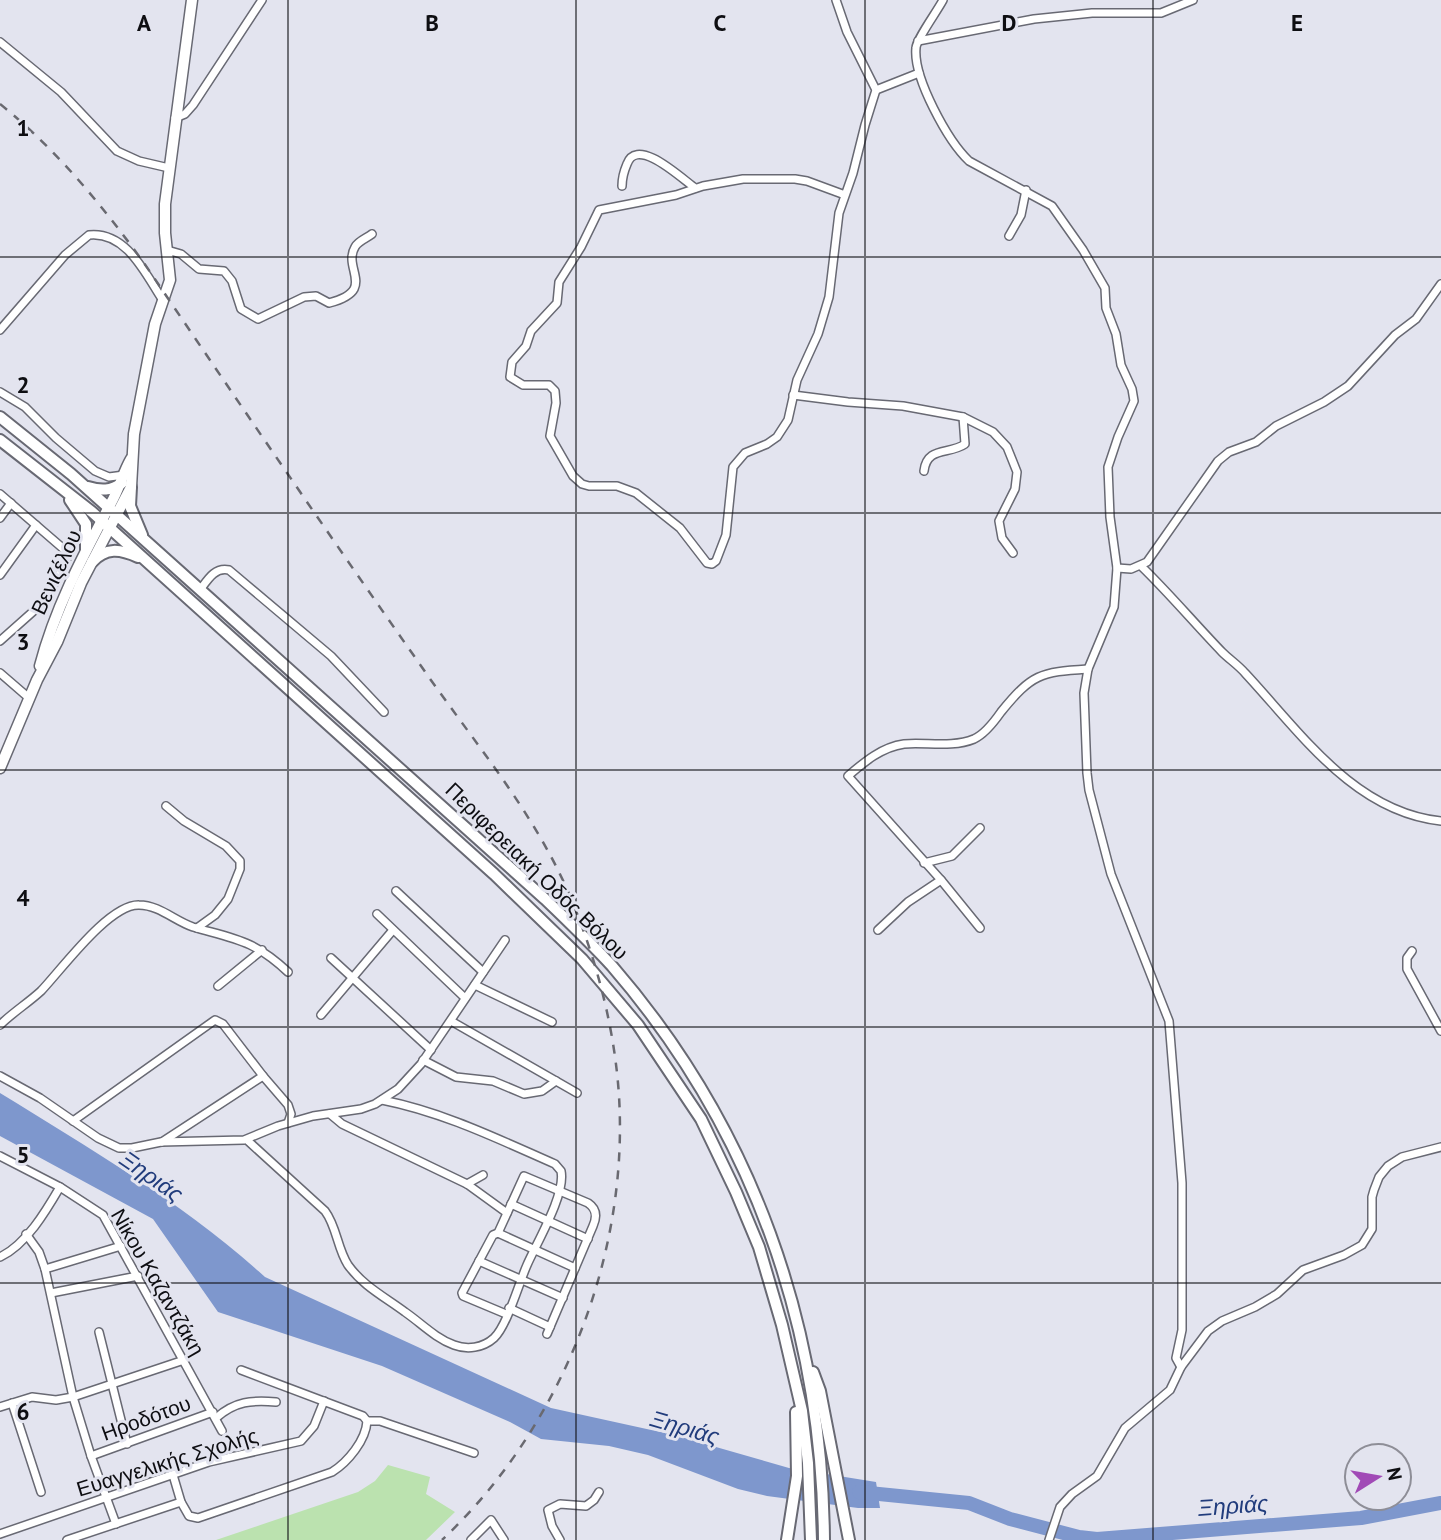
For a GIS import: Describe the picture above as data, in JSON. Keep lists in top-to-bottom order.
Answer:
{
  "streets": {
    "main road": ["Βενιζέλου", "Περιφερειακή Οδός Βόλου"],
    "street": ["Νίκου Καζαντζάκη", "Ηροδότου", "Ευαγγελικής Σχολής"]
  },
  "crossings": [
    ["Βενιζέλου", "Περιφερειακή Οδός Βόλου"],
    ["Νίκου Καζαντζάκη", "Ηροδότου"]
  ],
  "water": ["Ξηριάς"],
  "north": "right",
  "grid": {
    "columns": [
      "A",
      "B",
      "C",
      "D",
      "E"
    ],
    "rows": [
      "1",
      "2",
      "3",
      "4",
      "5",
      "6"
    ]
  }
}
